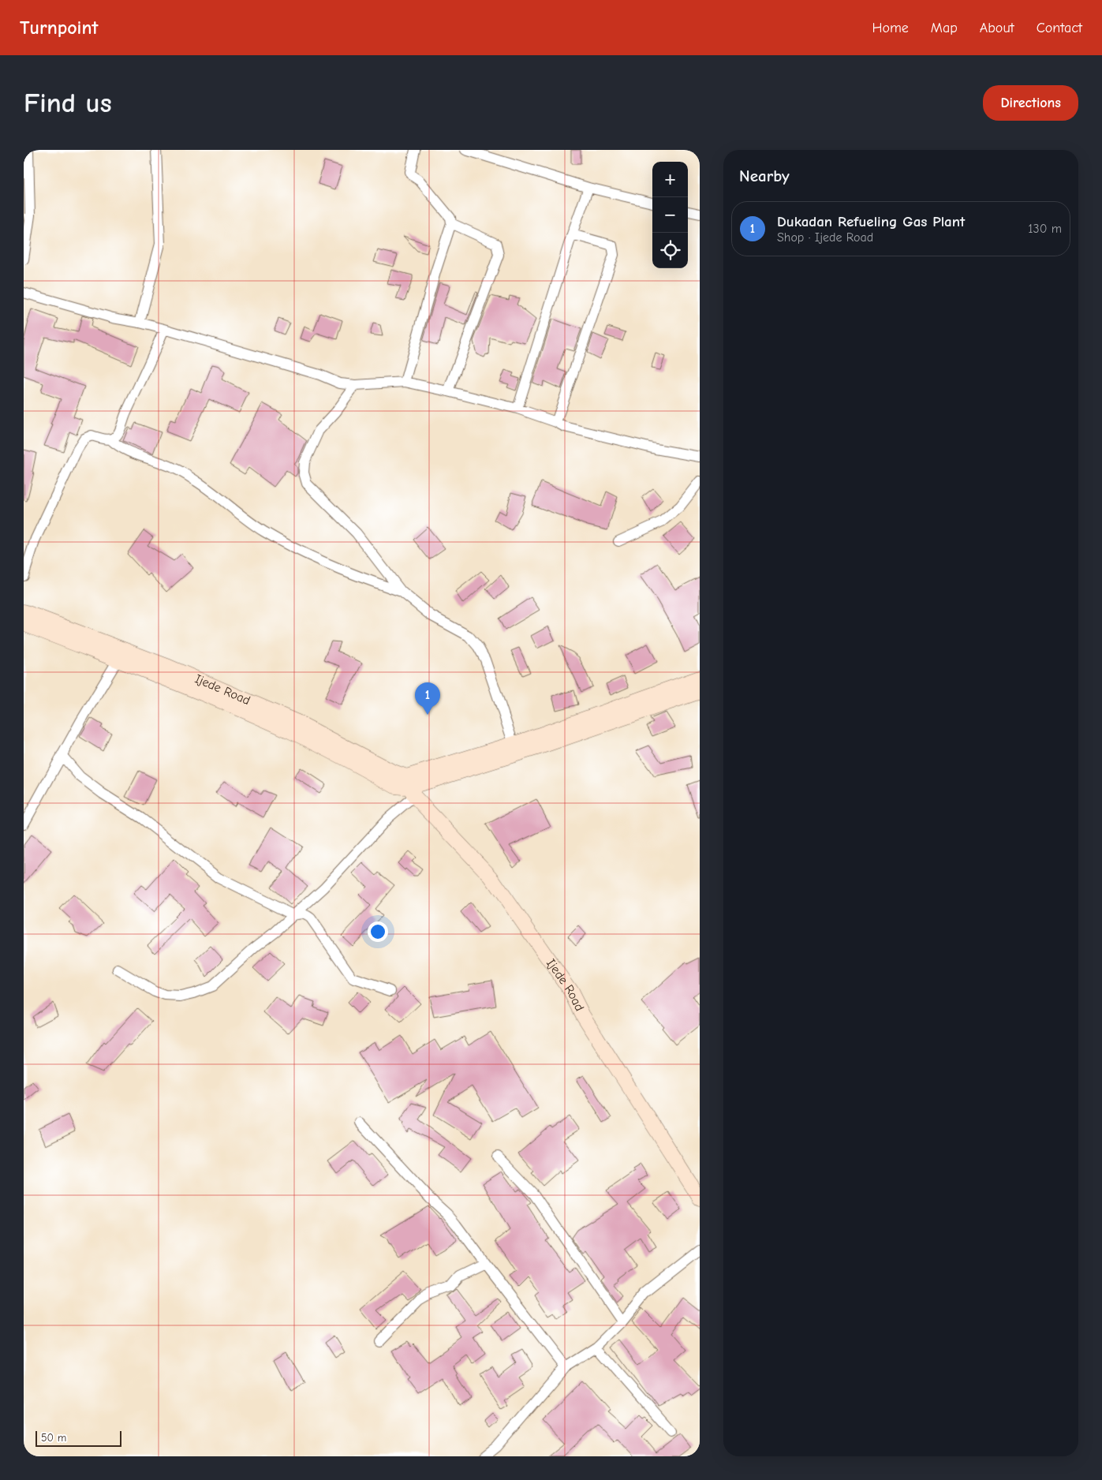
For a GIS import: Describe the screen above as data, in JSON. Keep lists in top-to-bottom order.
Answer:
{
  "streets": {
    "main road": ["Ijede Road"]
  },
  "scale_bar": "50 m",
  "page": {
    "header": "Turnpoint",
    "nav": [
      "Home",
      "Map",
      "About",
      "Contact"
    ],
    "buttons": "Directions",
    "title": "Find us",
    "heading": "Nearby",
    "map_buttons": ["+", "−"],
    "list": [
      {
        "mark": "1",
        "name": "Dukadan Refueling Gas Plant",
        "note": "Shop · Ijede Road",
        "value": "130 m"
      }
    ],
    "pins": "1",
    "scale": "50 m"
  }
}
